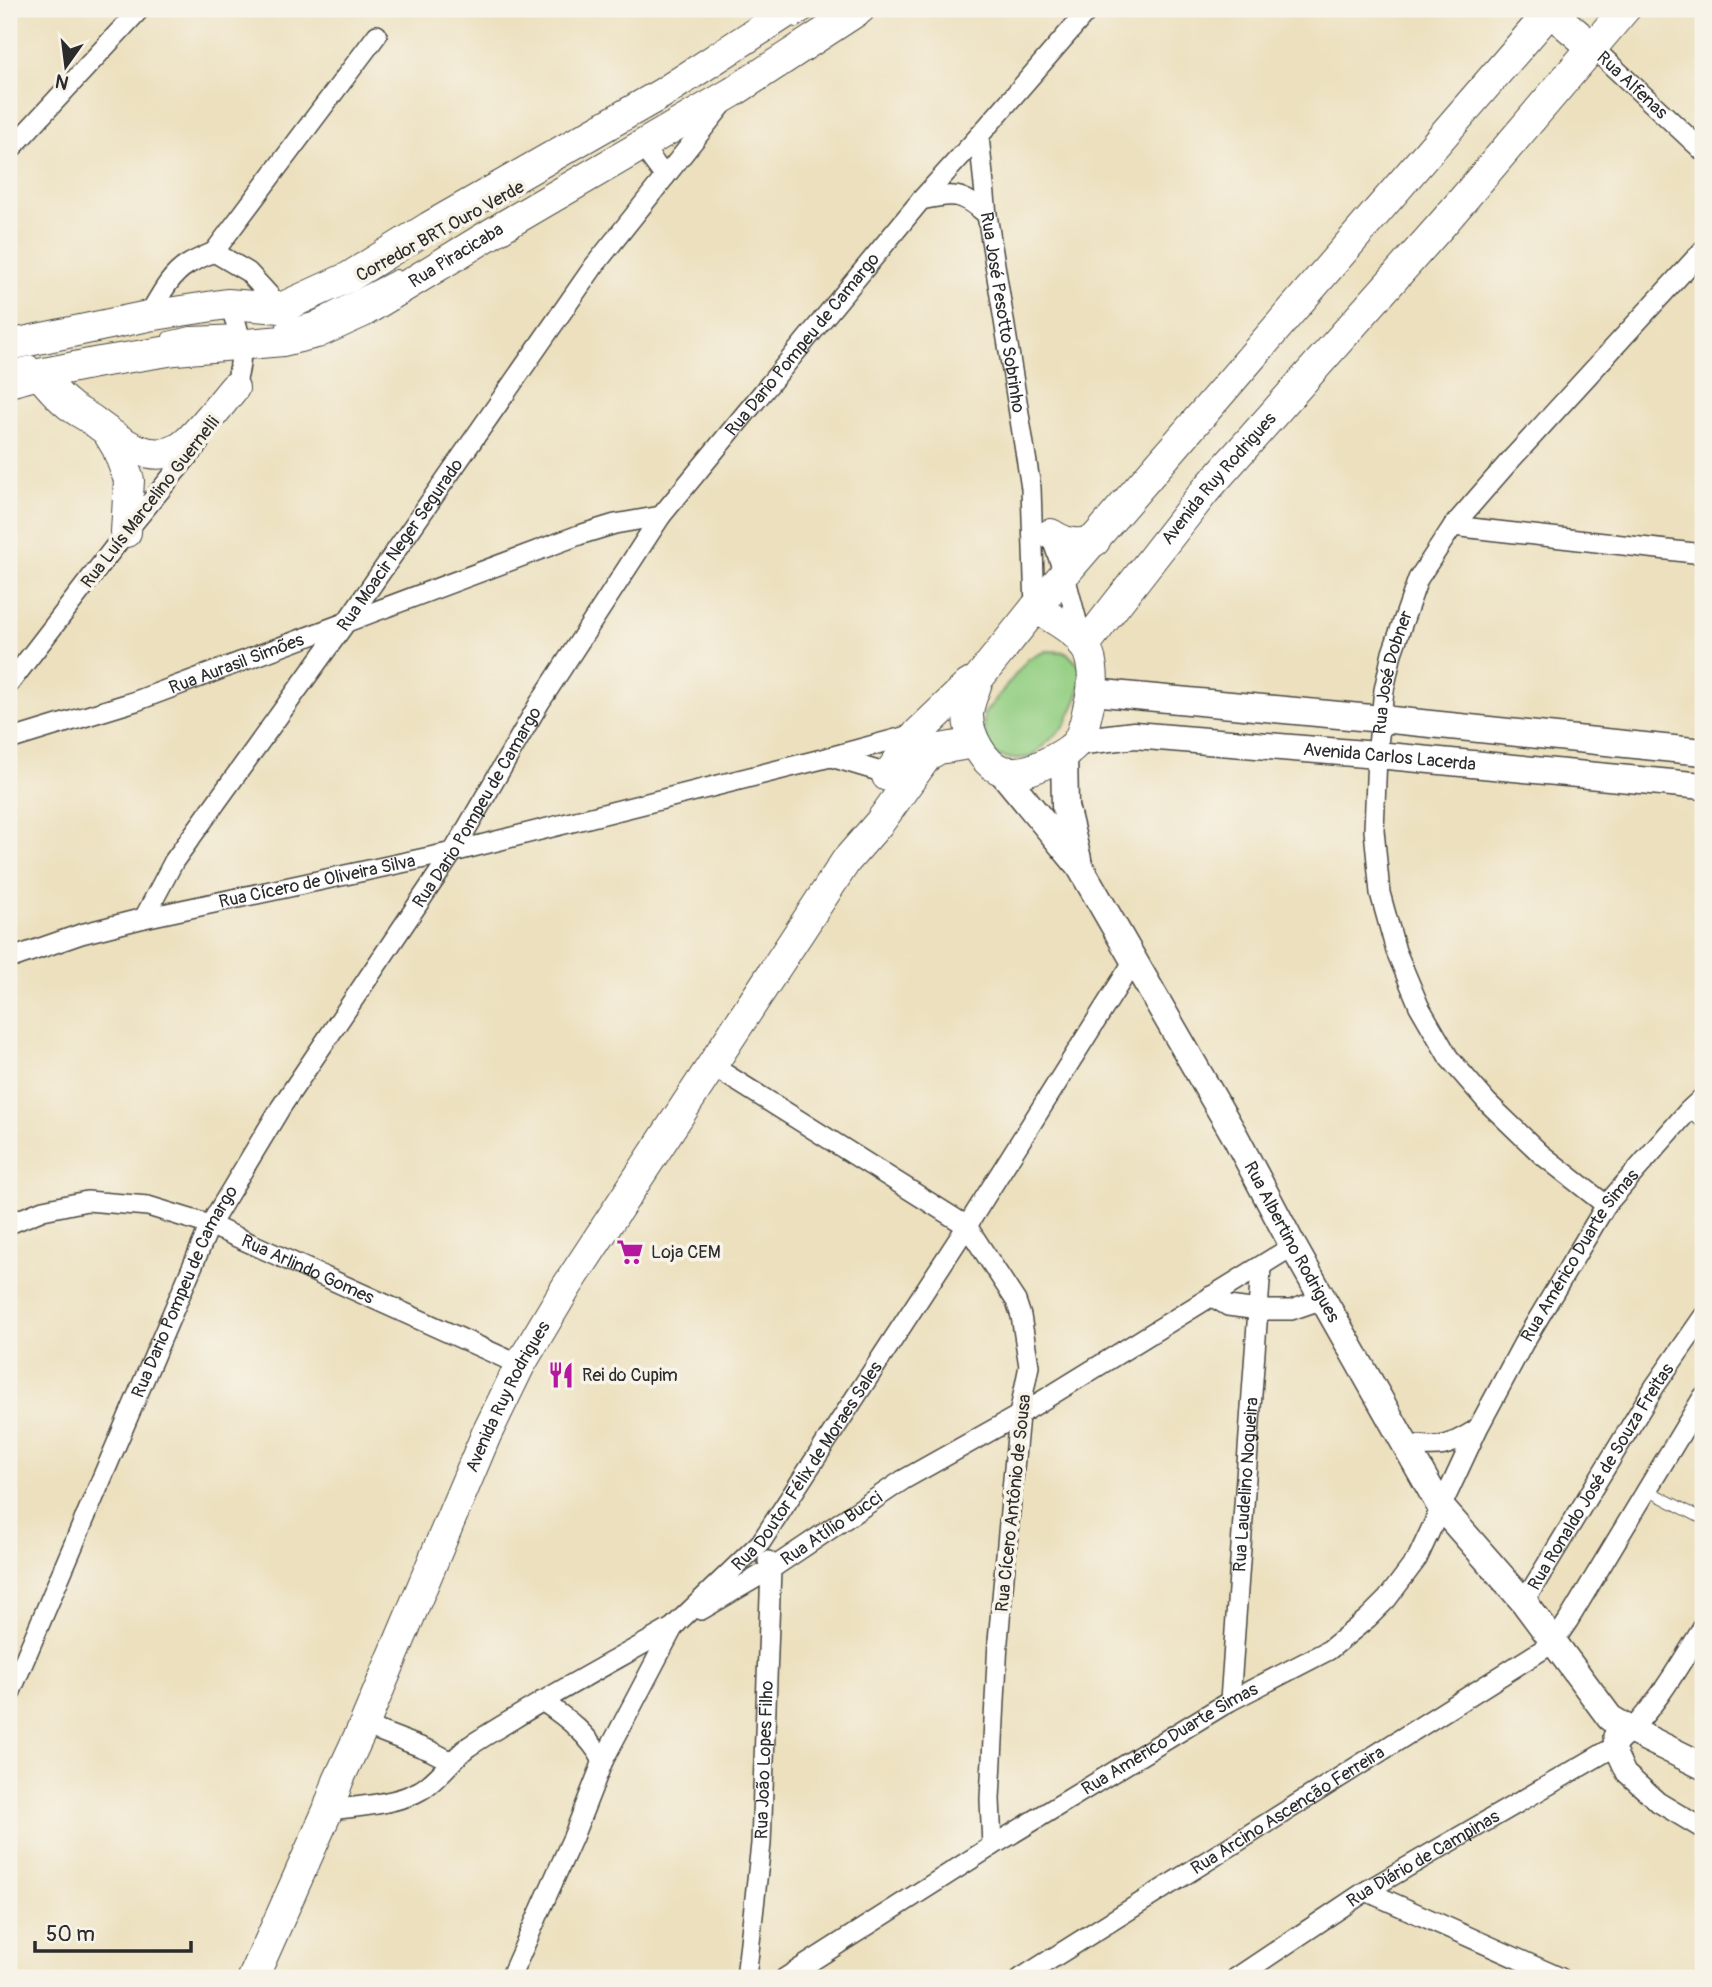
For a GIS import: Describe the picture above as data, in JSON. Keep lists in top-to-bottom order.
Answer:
{
  "streets": {
    "main road": ["Rua Piracicaba", "Avenida Ruy Rodrigues"],
    "street": [
      "Rua Alfenas",
      "Rua José Pesotto Sobrinho",
      "Rua Dario Pompeu de Camargo",
      "Rua Luís Marcelino Guernelli",
      "Rua Moacir Neger Segurado",
      "Rua Aurasil Simões",
      "Rua José Dobner",
      "Avenida Carlos Lacerda",
      "Rua Cícero de Oliveira Silva",
      "Rua Albertino Rodrigues",
      "Rua Américo Duarte Simas",
      "Rua Arlindo Gomes",
      "Rua Doutor Félix de Moraes Sales",
      "Rua Ronaldo José de Souza Freitas",
      "Rua Laudelino Nogueira",
      "Rua Cícero Antônio de Sousa",
      "Rua Atílio Bucci",
      "Rua João Lopes Filho",
      "Rua Arcino Ascenção Ferreira",
      "Rua Diário de Campinas"
    ],
    "lane": ["Corredor BRT Ouro Verde"]
  },
  "crossings": [
    ["Rua Alfenas", "Avenida Ruy Rodrigues"],
    ["Corredor BRT Ouro Verde", "Rua Piracicaba"],
    ["Corredor BRT Ouro Verde", "Rua Luís Marcelino Guernelli"],
    ["Rua Piracicaba", "Rua Luís Marcelino Guernelli"],
    ["Rua Piracicaba", "Rua Moacir Neger Segurado"],
    ["Rua José Pesotto Sobrinho", "Rua Dario Pompeu de Camargo"],
    ["Rua José Pesotto Sobrinho", "Avenida Ruy Rodrigues"],
    ["Rua José Pesotto Sobrinho", "Avenida Carlos Lacerda"],
    ["Rua José Pesotto Sobrinho", "Rua Albertino Rodrigues"],
    ["Rua Dario Pompeu de Camargo", "Rua Aurasil Simões"],
    ["Rua Dario Pompeu de Camargo", "Rua Cícero de Oliveira Silva"],
    ["Rua Dario Pompeu de Camargo", "Rua Arlindo Gomes"],
    ["Avenida Ruy Rodrigues", "Avenida Carlos Lacerda"],
    ["Avenida Ruy Rodrigues", "Rua Cícero de Oliveira Silva"],
    ["Avenida Ruy Rodrigues", "Rua Albertino Rodrigues"],
    ["Avenida Ruy Rodrigues", "Rua Arlindo Gomes"],
    ["Avenida Ruy Rodrigues", "Rua Cícero Antônio de Sousa"],
    ["Avenida Ruy Rodrigues", "Rua Atílio Bucci"],
    ["Rua Moacir Neger Segurado", "Rua Aurasil Simões"],
    ["Rua Moacir Neger Segurado", "Rua Cícero de Oliveira Silva"],
    ["Rua José Dobner", "Avenida Carlos Lacerda"],
    ["Rua José Dobner", "Rua Américo Duarte Simas"],
    ["Avenida Carlos Lacerda", "Rua Albertino Rodrigues"],
    ["Rua Albertino Rodrigues", "Rua Américo Duarte Simas"],
    ["Rua Albertino Rodrigues", "Rua Doutor Félix de Moraes Sales"],
    ["Rua Albertino Rodrigues", "Rua Ronaldo José de Souza Freitas"],
    ["Rua Albertino Rodrigues", "Rua Atílio Bucci"],
    ["Rua Albertino Rodrigues", "Rua Arcino Ascenção Ferreira"],
    ["Rua Albertino Rodrigues", "Rua Diário de Campinas"],
    ["Rua Américo Duarte Simas", "Rua Laudelino Nogueira"],
    ["Rua Américo Duarte Simas", "Rua Cícero Antônio de Sousa"],
    ["Rua Doutor Félix de Moraes Sales", "Rua Cícero Antônio de Sousa"],
    ["Rua Doutor Félix de Moraes Sales", "Rua Atílio Bucci"],
    ["Rua Doutor Félix de Moraes Sales", "Rua João Lopes Filho"],
    ["Rua Laudelino Nogueira", "Rua Atílio Bucci"],
    ["Rua Cícero Antônio de Sousa", "Rua Atílio Bucci"],
    ["Rua Atílio Bucci", "Rua João Lopes Filho"]
  ],
  "places": {
    "supermarket": ["Loja CEM"],
    "restaurant": ["Rei do Cupim"]
  },
  "scale_bar": "50 m",
  "north": "bottom"
}
